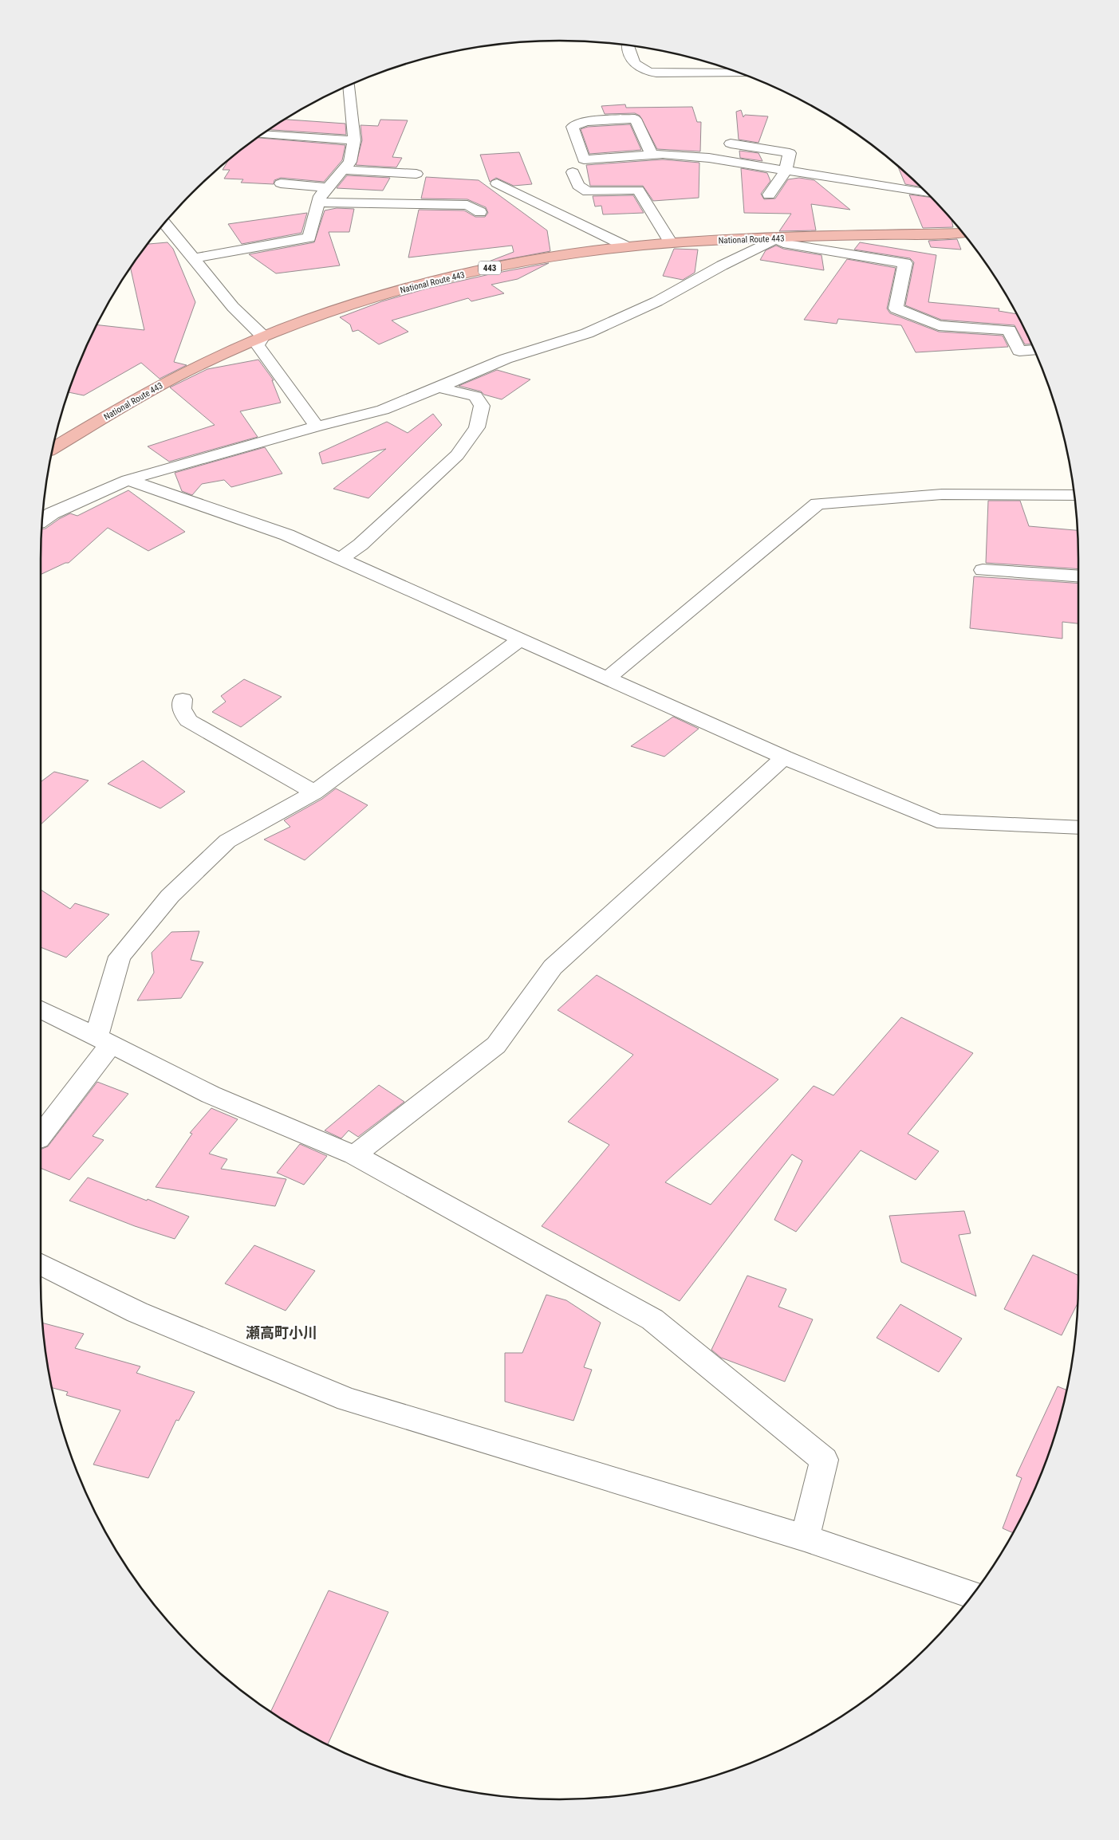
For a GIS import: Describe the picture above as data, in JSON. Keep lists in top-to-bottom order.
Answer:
{
  "streets": {
    "highway": ["National Route 443", "443"]
  },
  "districts": ["瀬高町小川"]
}
